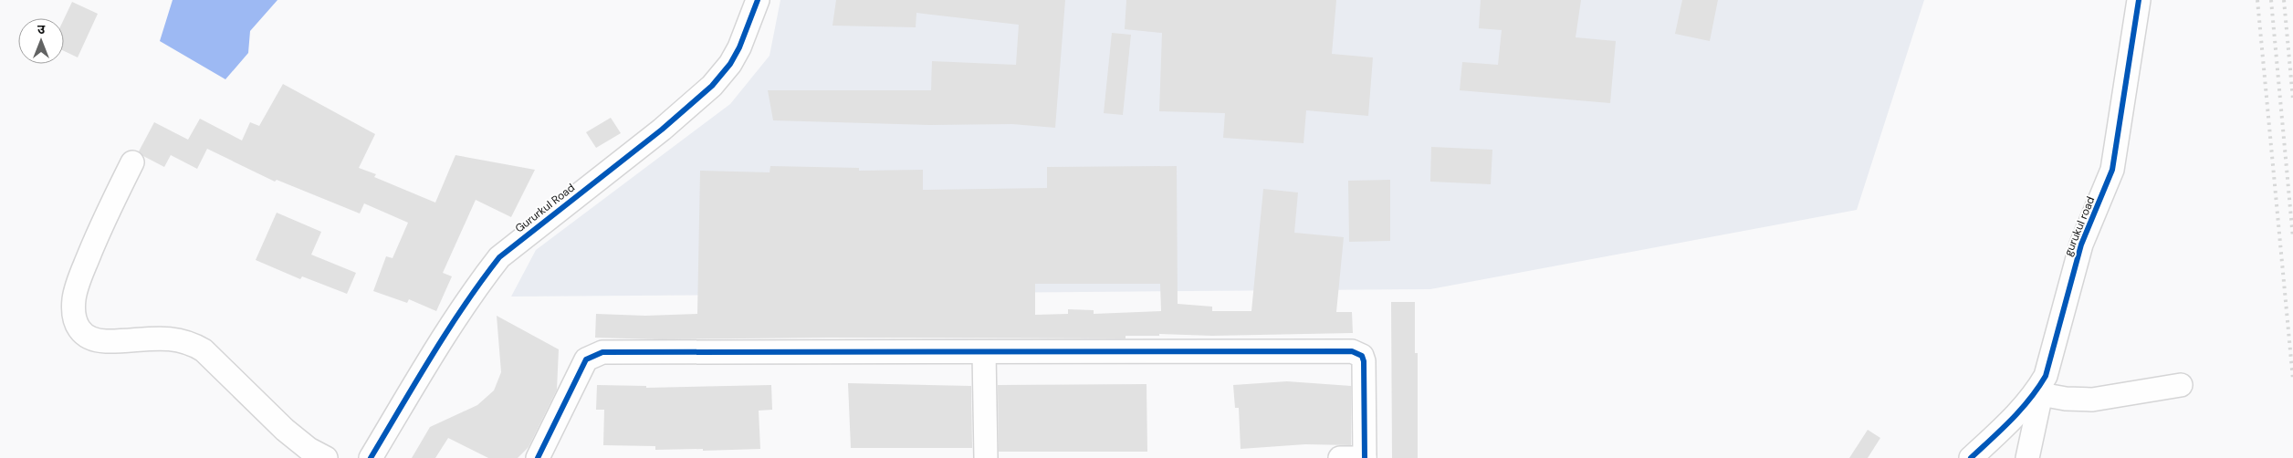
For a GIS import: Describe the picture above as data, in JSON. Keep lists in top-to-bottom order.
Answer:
{
  "streets": {
    "street": ["Gururkul Road", "gurukul road"]
  },
  "north": "top"
}
